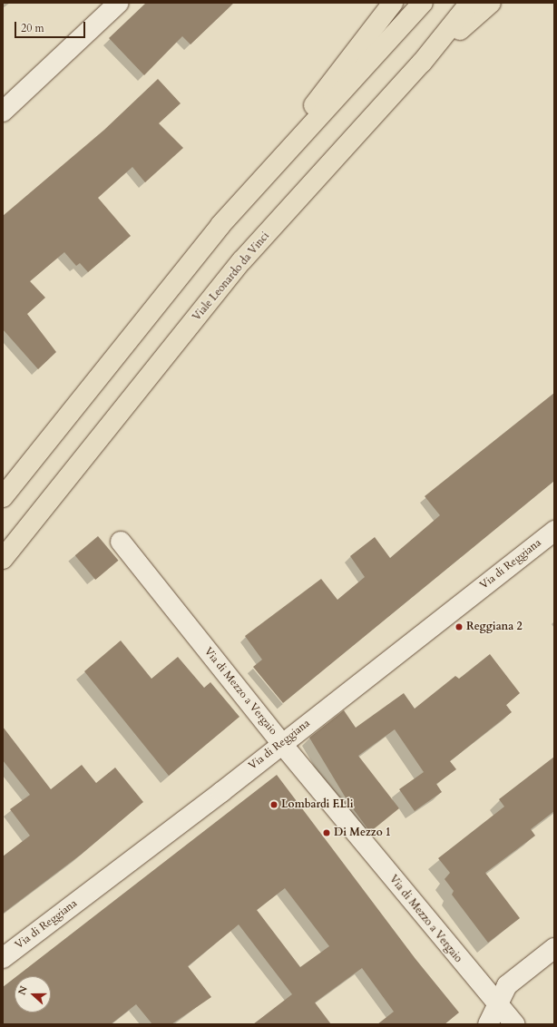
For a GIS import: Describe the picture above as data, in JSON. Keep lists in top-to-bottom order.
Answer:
{
  "streets": {
    "highway": ["Viale Leonardo da Vinci"],
    "street": ["Via di Reggiana", "Via di Mezzo a Vergaio"]
  },
  "crossings": [
    ["Via di Reggiana", "Via di Mezzo a Vergaio"]
  ],
  "places": ["Reggiana 2", "Lombardi F.Lli", "Di Mezzo 1"],
  "scale_bar": "20 m",
  "north": "left"
}
